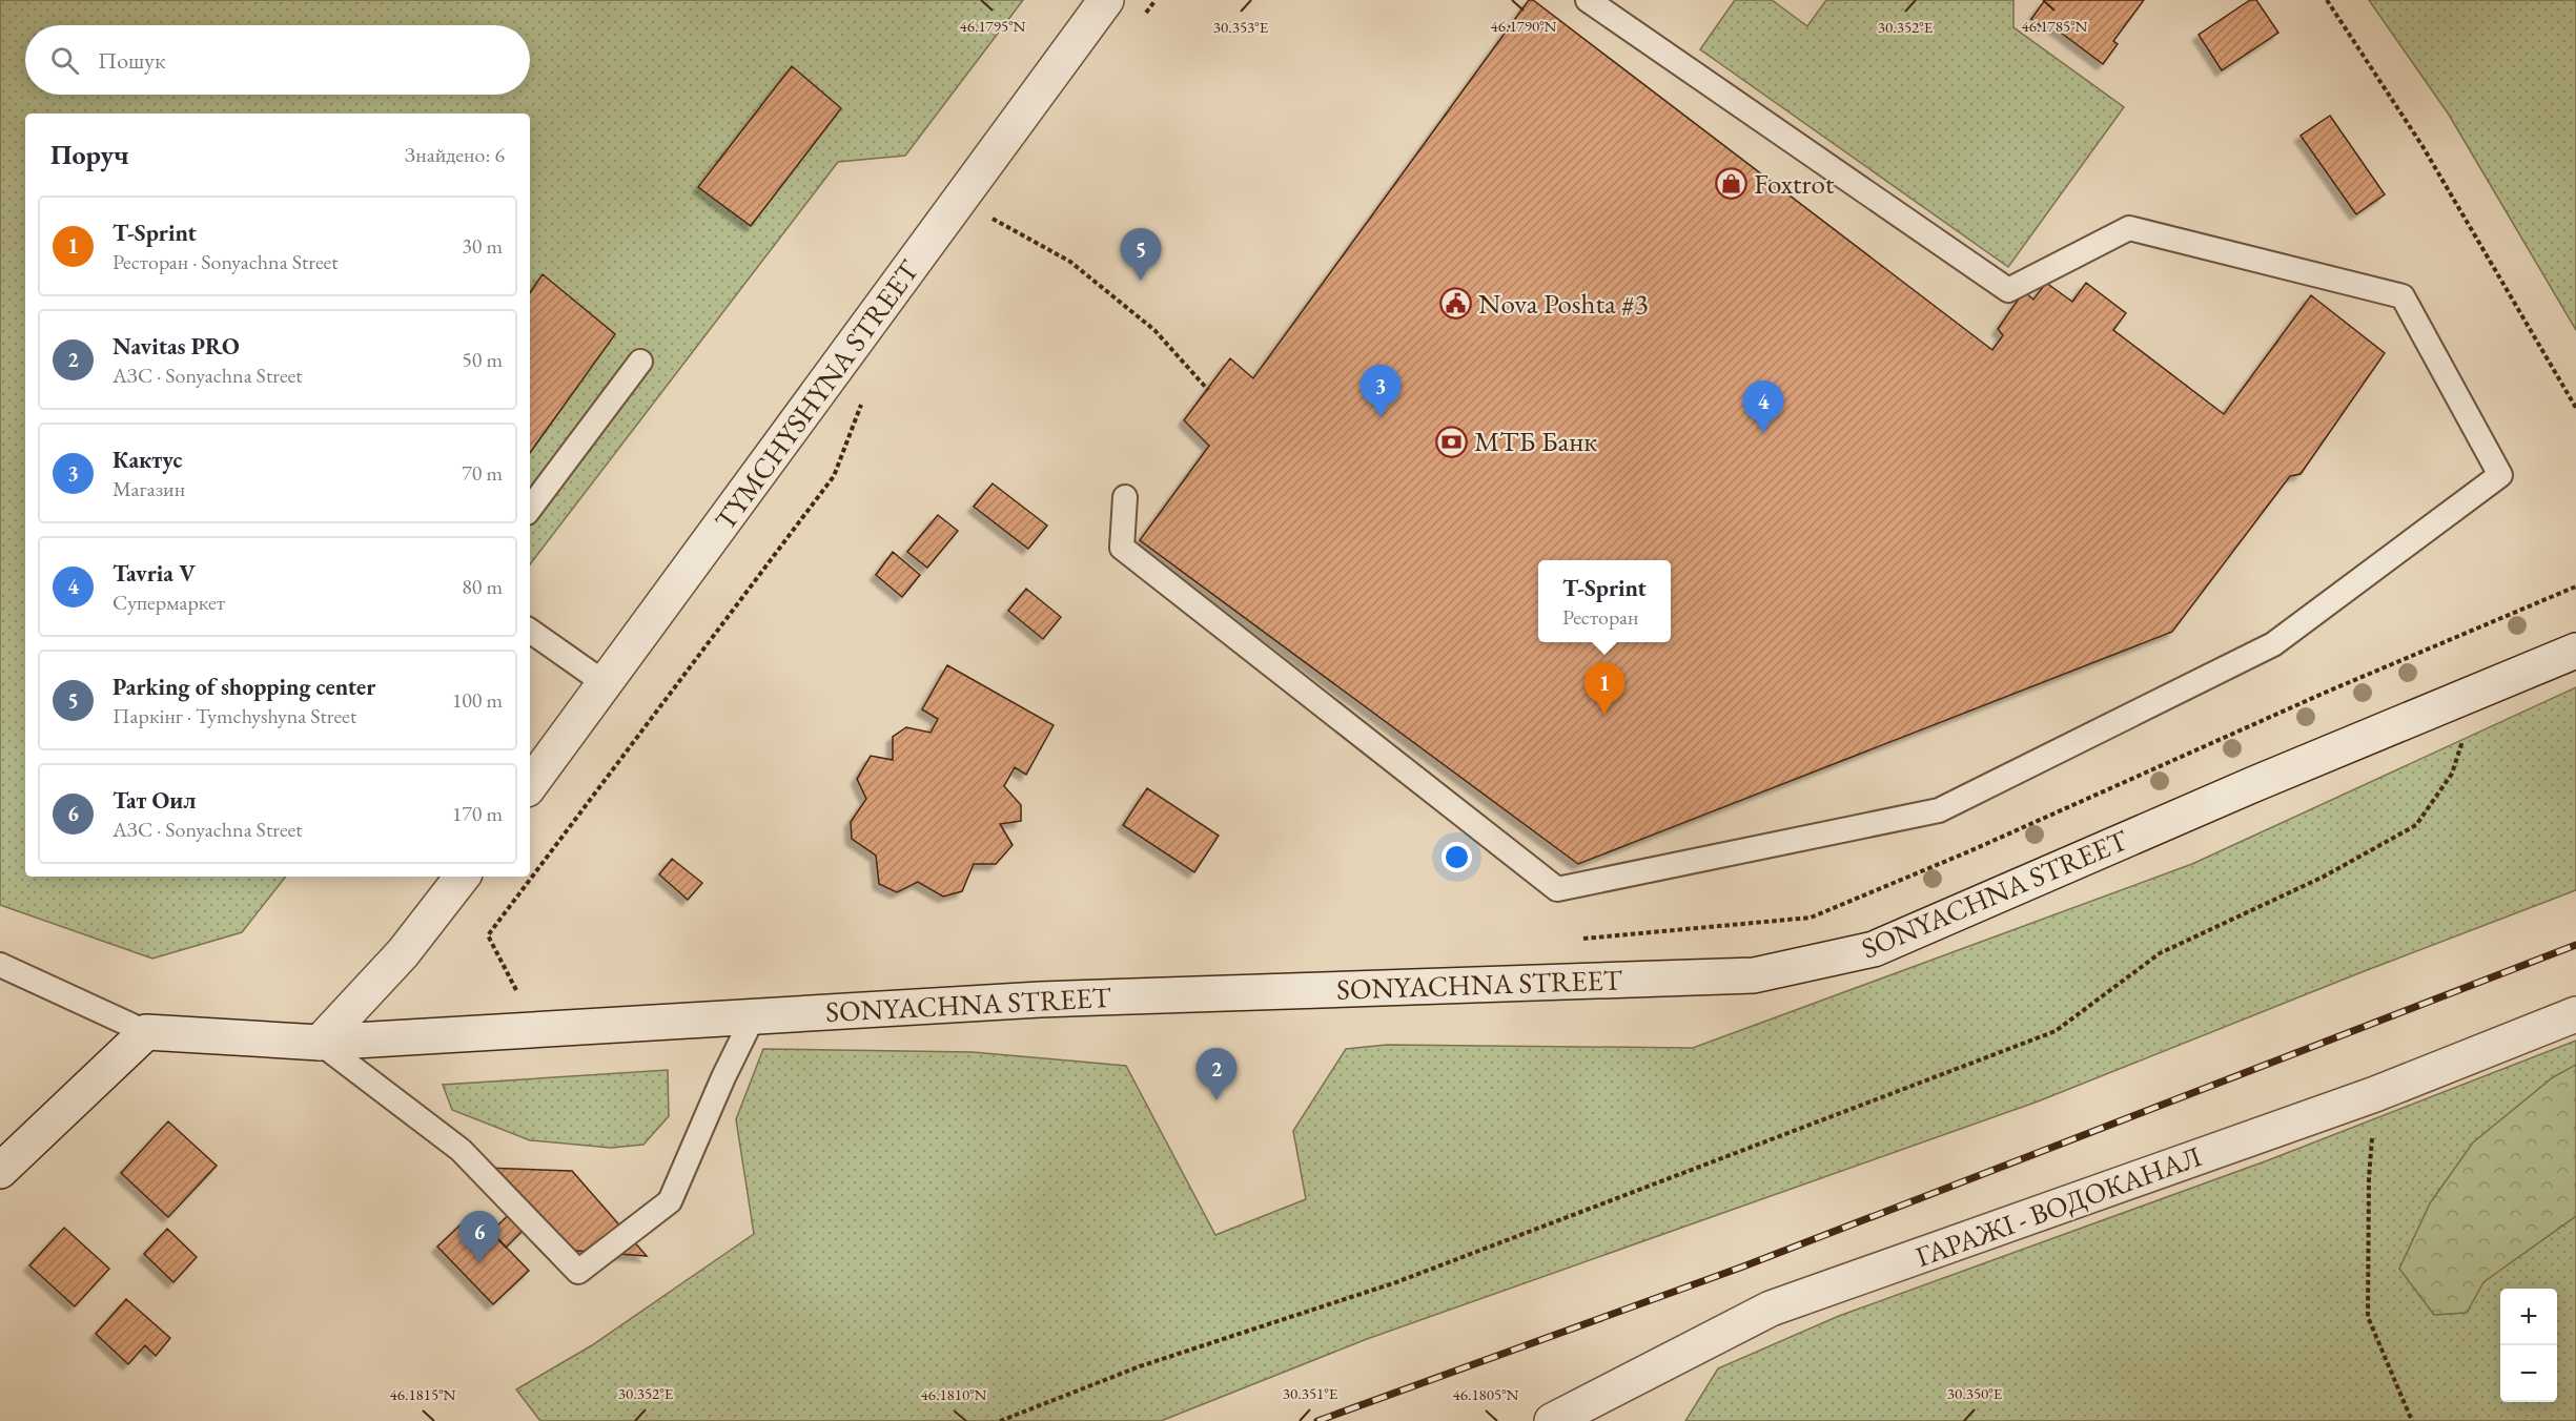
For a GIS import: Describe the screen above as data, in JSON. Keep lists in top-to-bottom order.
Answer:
{
  "streets": {
    "street": ["TYMCHYSHYNA STREET", "SONYACHNA STREET", "ГАРАЖІ - ВОДОКАНАЛ"]
  },
  "places": {
    "shop": ["Foxtrot"],
    "public building": ["Nova Poshta #3"],
    "bank": ["МТБ Банк"]
  },
  "page": {
    "search": "Пошук",
    "heading": ["Поруч", "Знайдено: 6"],
    "list": [
      {
        "mark": "1",
        "name": "T-Sprint",
        "note": "Ресторан · Sonyachna Street",
        "value": "30 m"
      },
      {
        "mark": "2",
        "name": "Navitas PRO",
        "note": "АЗС · Sonyachna Street",
        "value": "50 m"
      },
      {
        "mark": "3",
        "name": "Кактус",
        "note": "Магазин",
        "value": "70 m"
      },
      {
        "mark": "4",
        "name": "Tavria V",
        "note": "Супермаркет",
        "value": "80 m"
      },
      {
        "mark": "5",
        "name": "Parking of shopping center",
        "note": "Паркінг · Tymchyshyna Street",
        "value": "100 m"
      },
      {
        "mark": "6",
        "name": "Тат Оил",
        "note": "АЗС · Sonyachna Street",
        "value": "170 m"
      }
    ],
    "pins": [
      "5",
      "3",
      "4",
      "1",
      "2",
      "6"
    ],
    "popup": ["T-Sprint", "Ресторан"],
    "map_buttons": ["+", "−"]
  },
  "coordinates": [
    "46.1795°N",
    "46.1790°N",
    "46.1785°N",
    "30.353°E",
    "30.352°E",
    "30.351°E",
    "30.350°E",
    "46.1815°N",
    "46.1810°N",
    "46.1805°N"
  ]
}
